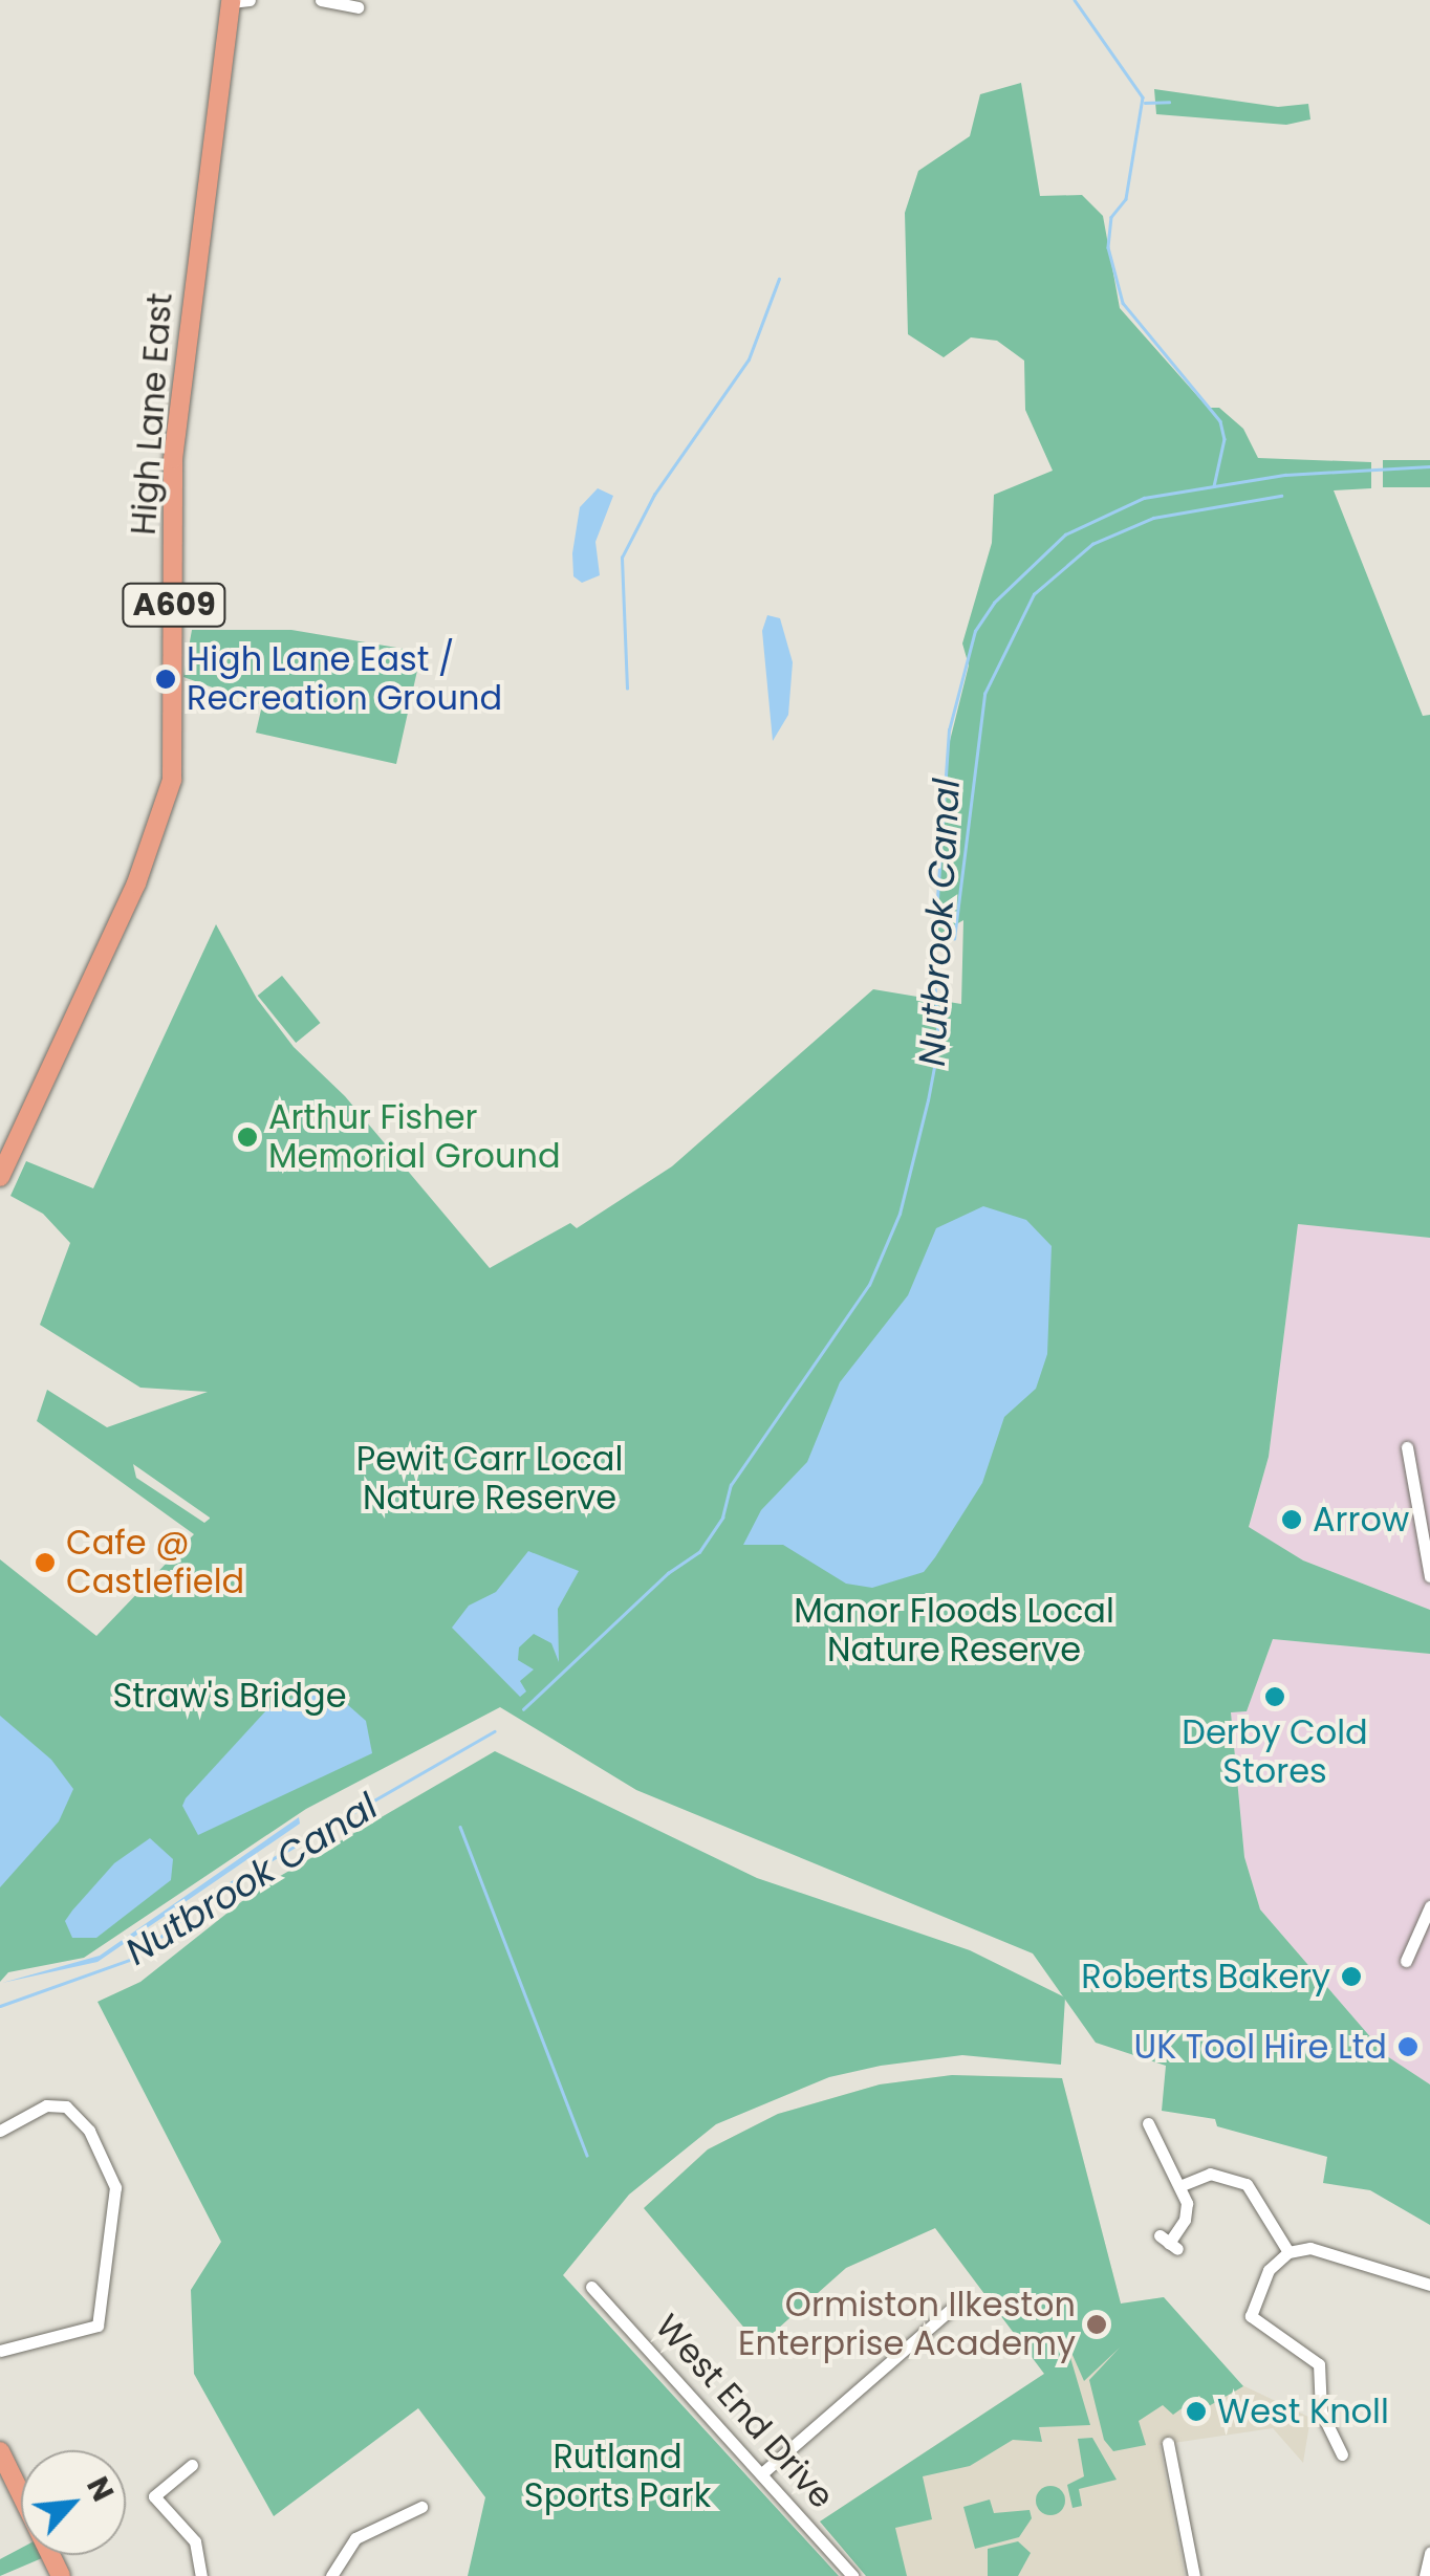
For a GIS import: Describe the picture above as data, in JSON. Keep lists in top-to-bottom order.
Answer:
{
  "streets": {
    "main road": ["High Lane East", "A609"],
    "street": ["West End Drive"]
  },
  "water": ["Nutbrook Canal"],
  "parks": [
    "Pewit Carr Local Nature Reserve",
    "Manor Floods Local Nature Reserve",
    "Straw's Bridge",
    "Rutland Sports Park"
  ],
  "places": [
    "High Lane East / Recreation Ground",
    "Arthur Fisher Memorial Ground",
    "Arrow",
    "Cafe @ Castlefield",
    "Derby Cold Stores",
    "Roberts Bakery",
    "UK Tool Hire Ltd",
    "Ormiston Ilkeston Enterprise Academy",
    "West Knoll"
  ],
  "north": "top right"
}
